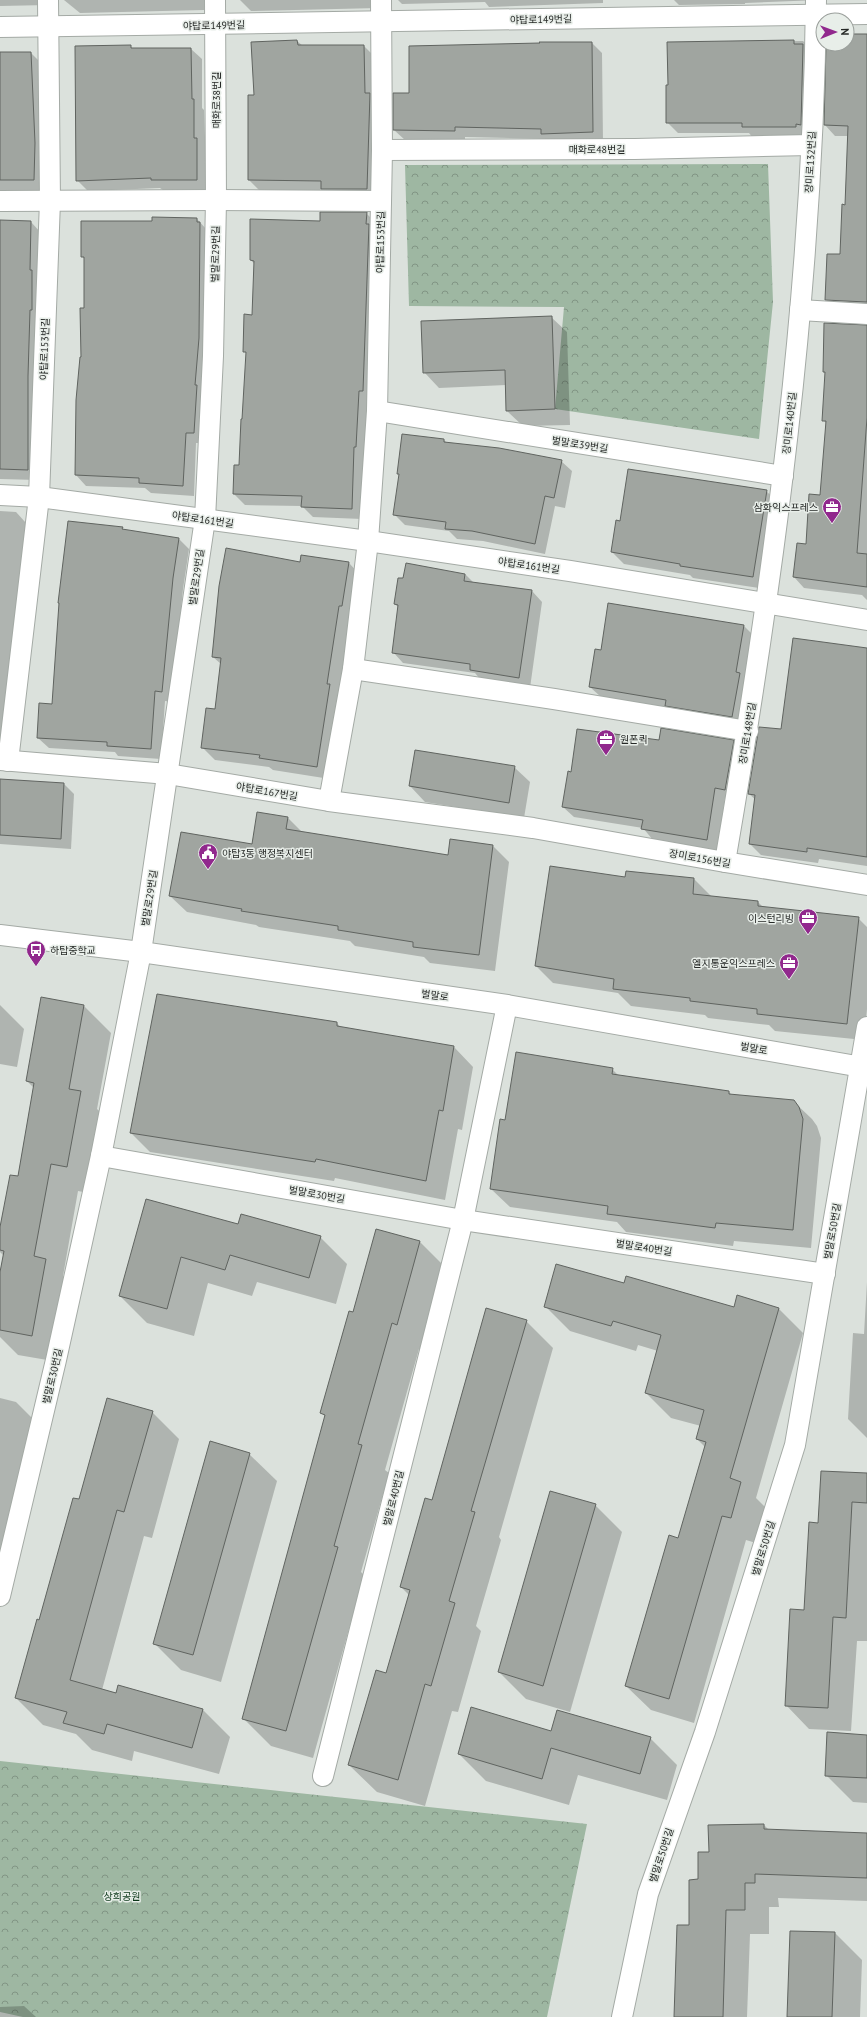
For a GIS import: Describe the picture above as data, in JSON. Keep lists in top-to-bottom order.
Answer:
{
  "streets": {
    "street": [
      "야탑로149번길",
      "매화로38번길",
      "매화로48번길",
      "장미로132번길",
      "야탑로153번길",
      "벌말로29번길",
      "장미로140번길",
      "벌말로39번길",
      "야탑로161번길",
      "장미로148번길",
      "야탑로167번길",
      "장미로156번길",
      "벌말로",
      "벌말로30번길",
      "벌말로50번길",
      "벌말로40번길"
    ]
  },
  "crossings": [
    ["야탑로149번길", "매화로38번길"],
    ["야탑로149번길", "장미로132번길"],
    ["매화로38번길", "야탑로153번길"],
    ["매화로38번길", "벌말로29번길"],
    ["매화로48번길", "장미로132번길"],
    ["장미로132번길", "장미로140번길"],
    ["야탑로153번길", "벌말로29번길"],
    ["야탑로153번길", "벌말로39번길"],
    ["야탑로153번길", "야탑로161번길"],
    ["벌말로29번길", "야탑로161번길"],
    ["벌말로29번길", "야탑로167번길"],
    ["벌말로29번길", "벌말로"],
    ["벌말로29번길", "벌말로30번길"],
    ["장미로140번길", "벌말로39번길"],
    ["장미로140번길", "야탑로161번길"],
    ["장미로140번길", "장미로148번길"],
    ["야탑로161번길", "장미로148번길"],
    ["장미로148번길", "장미로156번길"],
    ["야탑로167번길", "장미로156번길"],
    ["벌말로", "벌말로30번길"],
    ["벌말로", "벌말로50번길"],
    ["벌말로", "벌말로40번길"],
    ["벌말로30번길", "벌말로40번길"],
    ["벌말로50번길", "벌말로40번길"]
  ],
  "parks": ["상희공원"],
  "places": {
    "office": [
      "삼화익스프레스",
      "원폰퀵",
      "이스턴리빙",
      "엘지통운익스프레스"
    ],
    "public building": ["야탑3동 행정복지센터"],
    "bus stop": ["하탑중학교"]
  },
  "north": "right"
}
